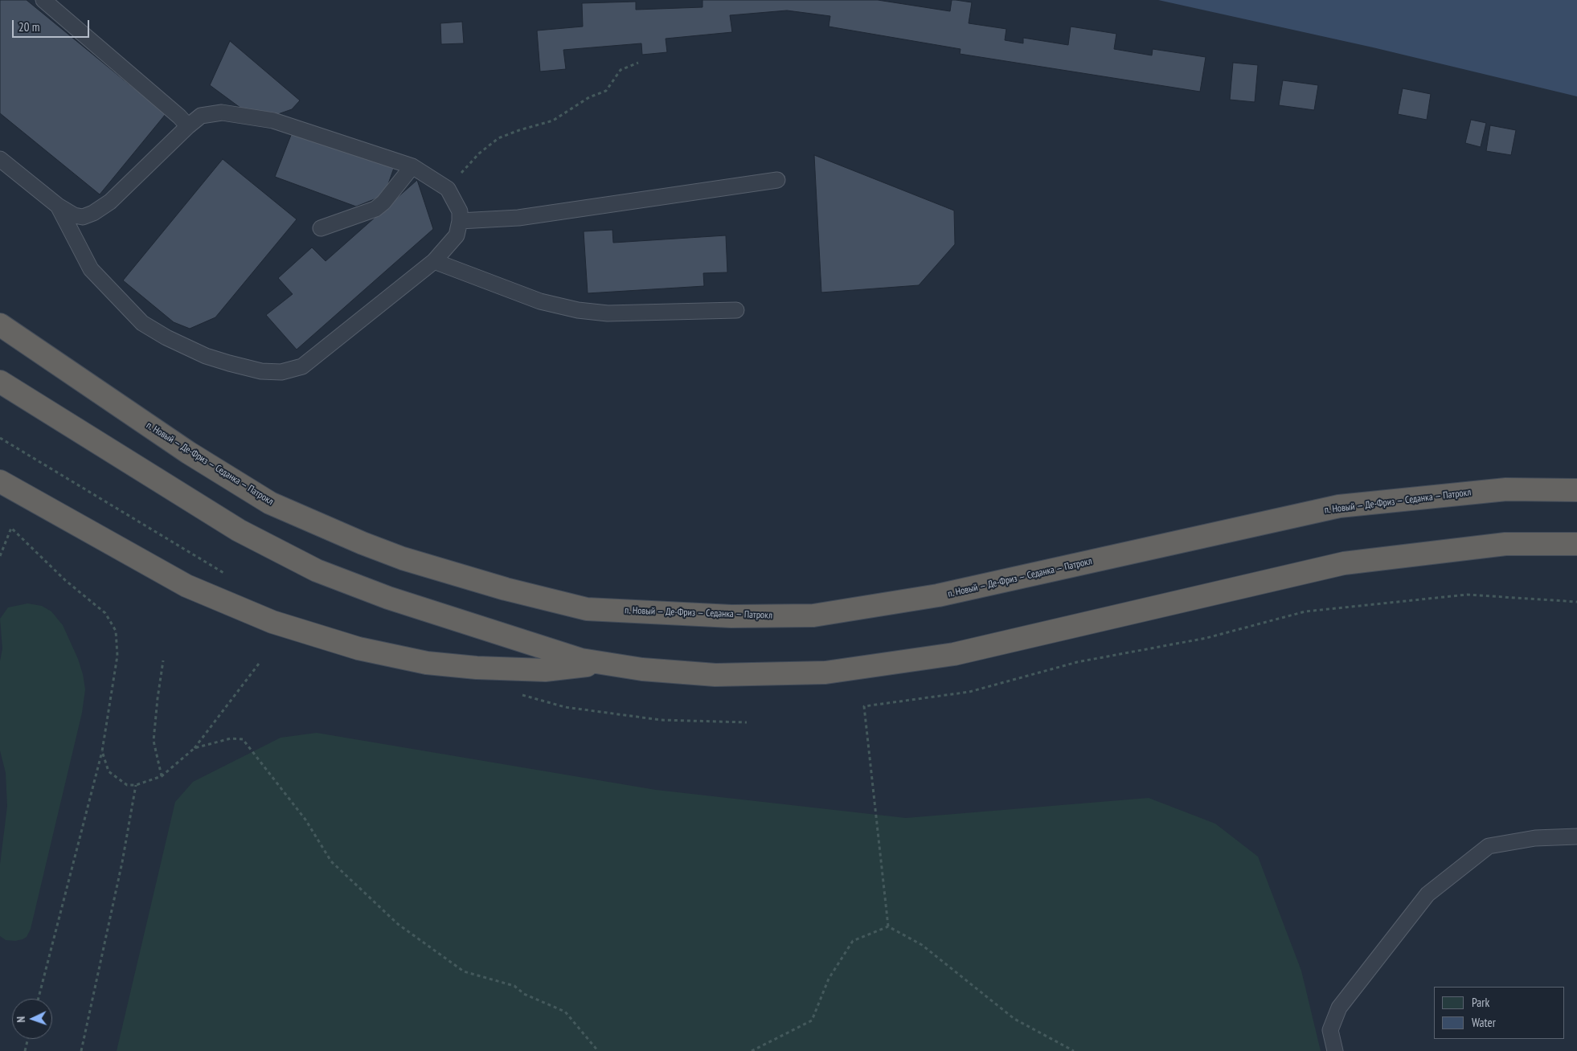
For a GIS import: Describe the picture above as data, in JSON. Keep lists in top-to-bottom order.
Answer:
{
  "streets": {
    "highway": ["п. Новый — Де-Фриз — Седанка — Патрокл"]
  },
  "legend": ["Park", "Water"],
  "scale_bar": "20 m",
  "north": "left"
}
